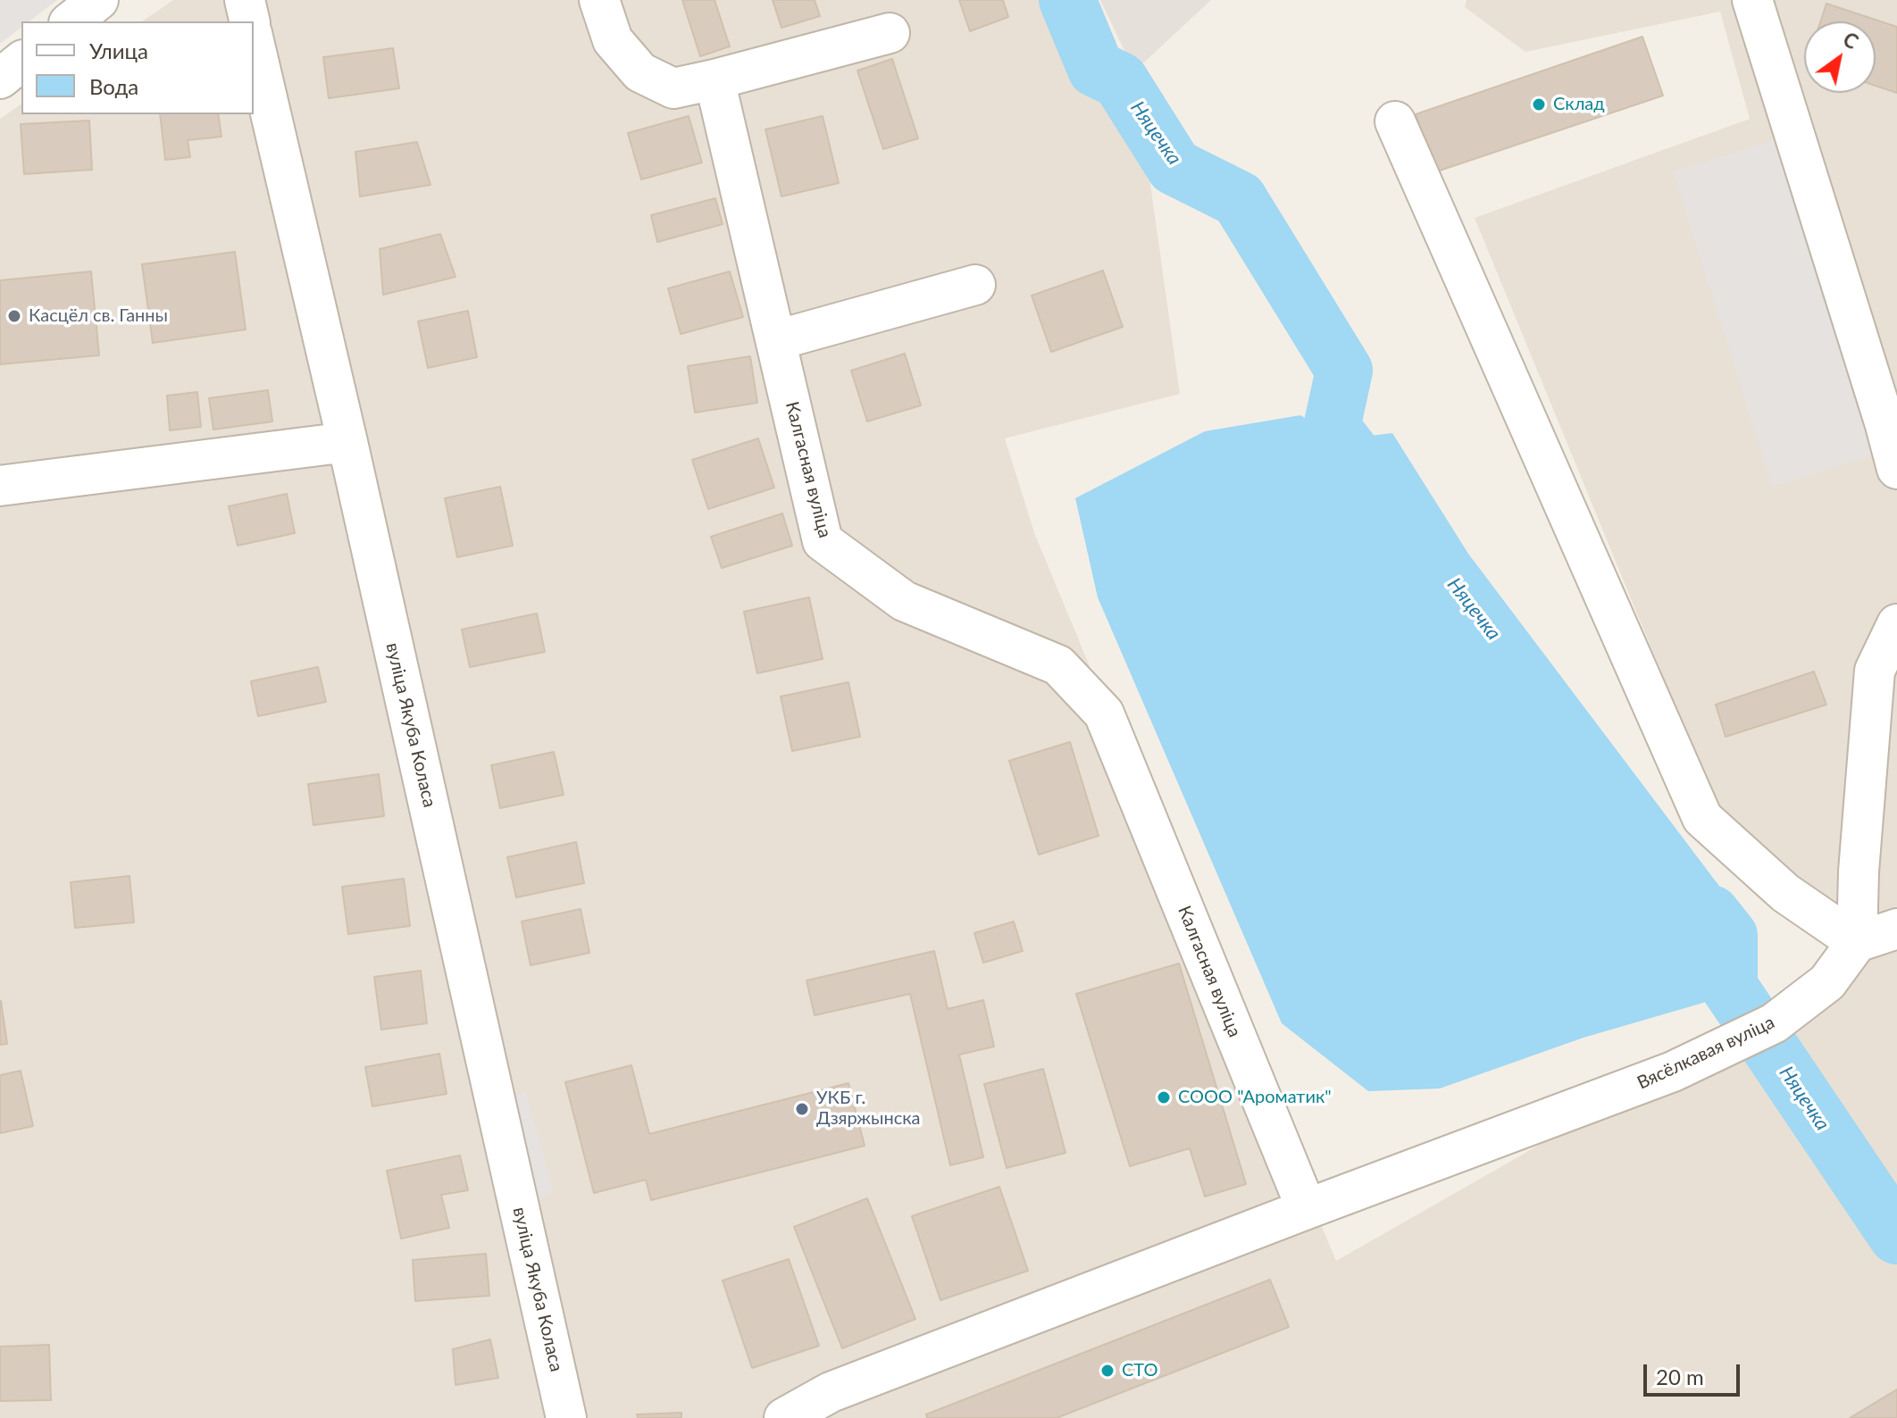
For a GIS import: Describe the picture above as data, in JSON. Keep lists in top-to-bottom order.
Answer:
{
  "streets": {
    "street": ["Калгасная вуліца", "вуліца Якуба Коласа", "Вясёлкавая вуліца"]
  },
  "crossings": [
    ["Калгасная вуліца", "Вясёлкавая вуліца"]
  ],
  "water": ["Няцечка"],
  "places": [
    "Склад",
    "Касцёл св. Ганны",
    "СООО \"Ароматик\"",
    "УКБ г. Дзяржынска",
    "СТО"
  ],
  "legend": ["Улица", "Вода"],
  "scale_bar": "20 m",
  "north": "top right"
}
